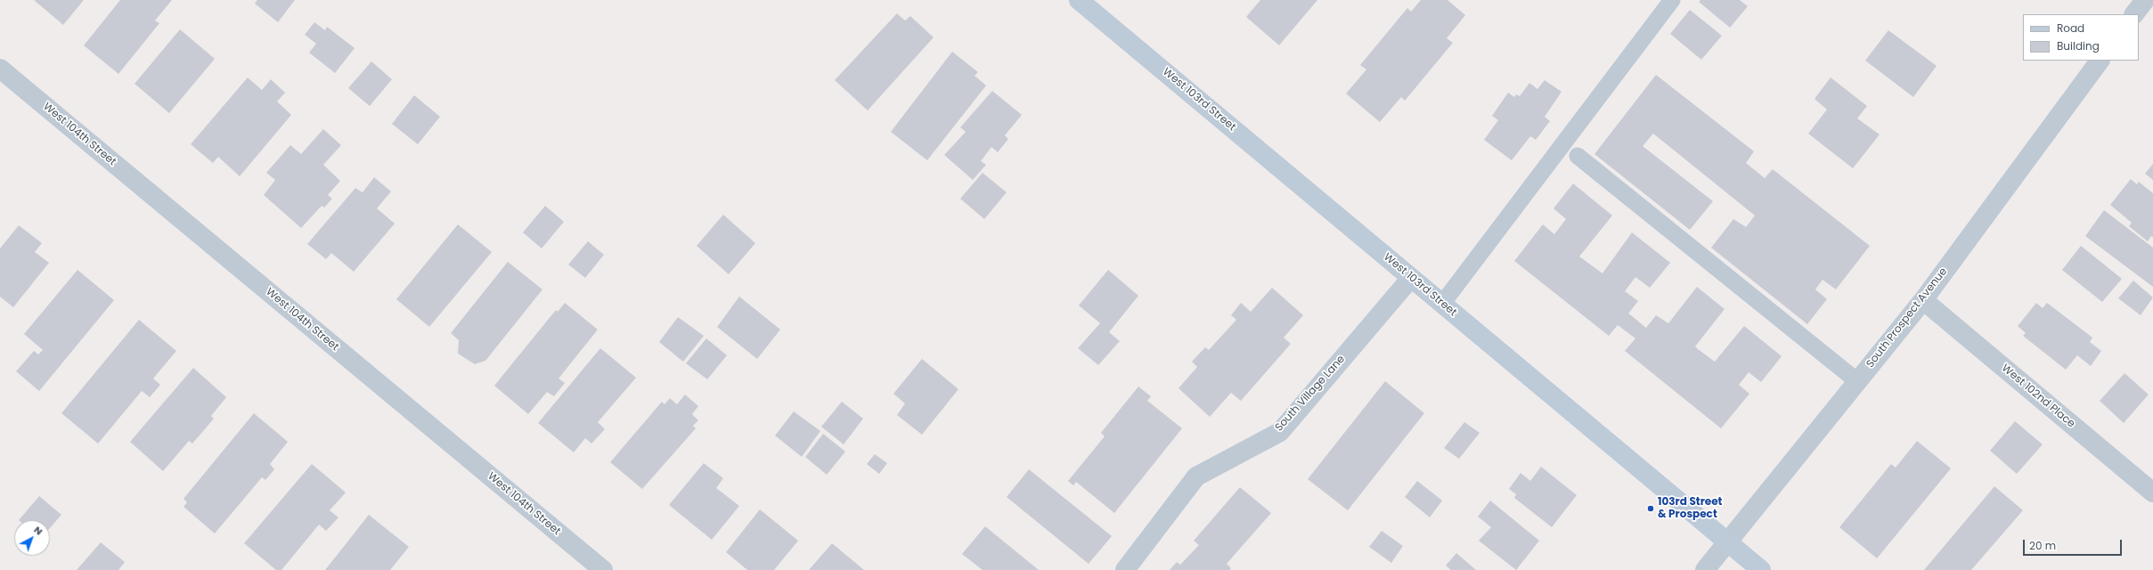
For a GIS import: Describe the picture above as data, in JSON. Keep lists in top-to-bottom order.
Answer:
{
  "streets": {
    "main road": ["West 103rd Street"],
    "street": [
      "West 104th Street",
      "South Prospect Avenue",
      "South Village Lane",
      "West 102nd Place"
    ]
  },
  "crossings": [
    ["West 103rd Street", "South Prospect Avenue"],
    ["West 103rd Street", "South Village Lane"],
    ["South Prospect Avenue", "West 102nd Place"]
  ],
  "places": ["103rd Street & Prospect"],
  "legend": ["Road", "Building"],
  "scale_bar": "20 m",
  "north": "top right"
}
